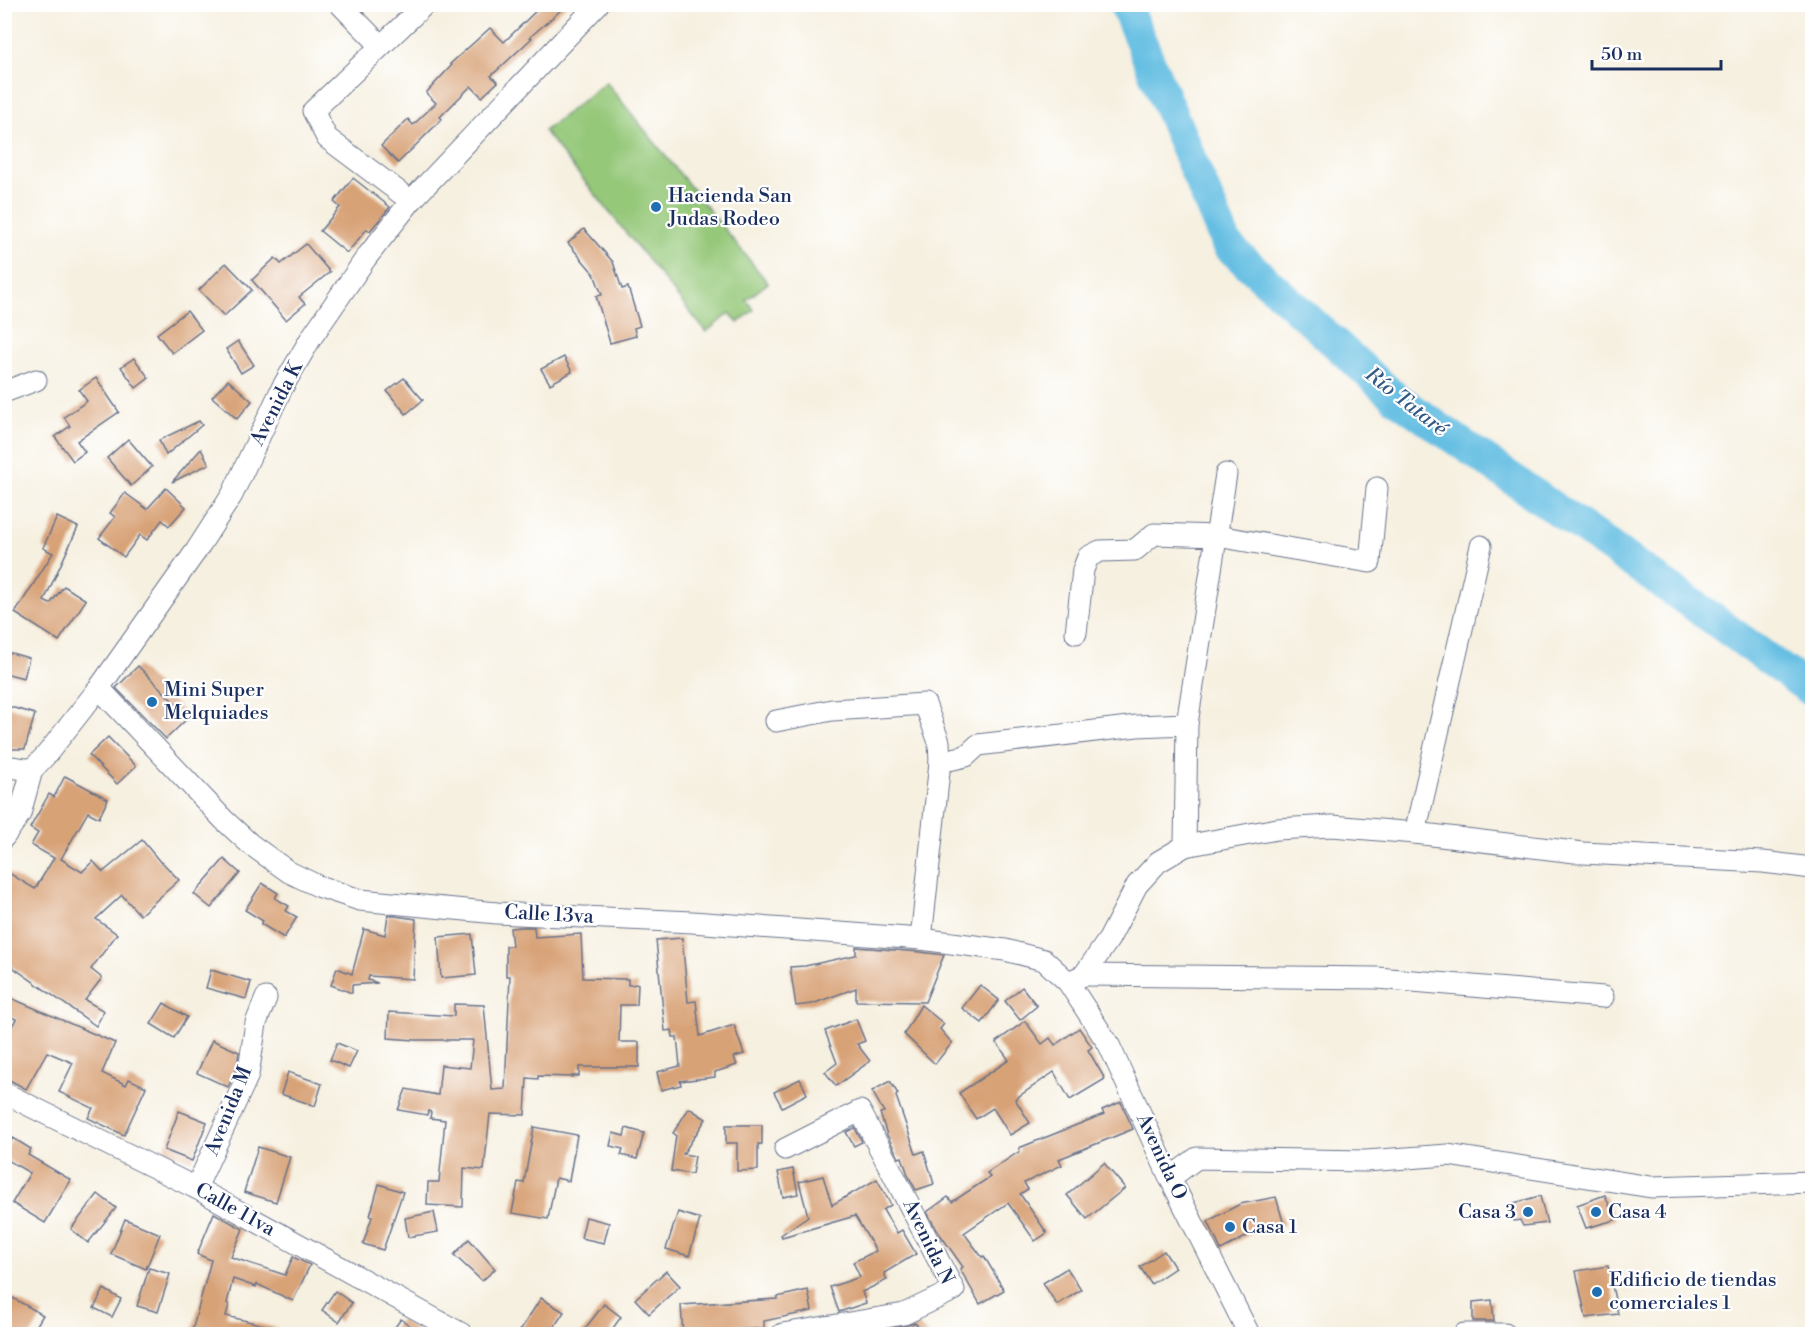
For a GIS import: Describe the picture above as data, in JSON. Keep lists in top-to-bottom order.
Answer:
{
  "streets": {
    "street": [
      "Avenida K",
      "Calle 13va",
      "Avenida M",
      "Avenida O",
      "Calle 11va",
      "Avenida N"
    ]
  },
  "crossings": [
    ["Avenida K", "Calle 13va"],
    ["Calle 13va", "Avenida O"],
    ["Avenida M", "Calle 11va"]
  ],
  "water": ["Río Tataré"],
  "places": [
    "Hacienda San Judas Rodeo",
    "Mini Super Melquiades",
    "Casa 3",
    "Casa 4",
    "Casa 1",
    "Edificio de tiendas comerciales 1"
  ],
  "scale_bar": "50 m"
}
